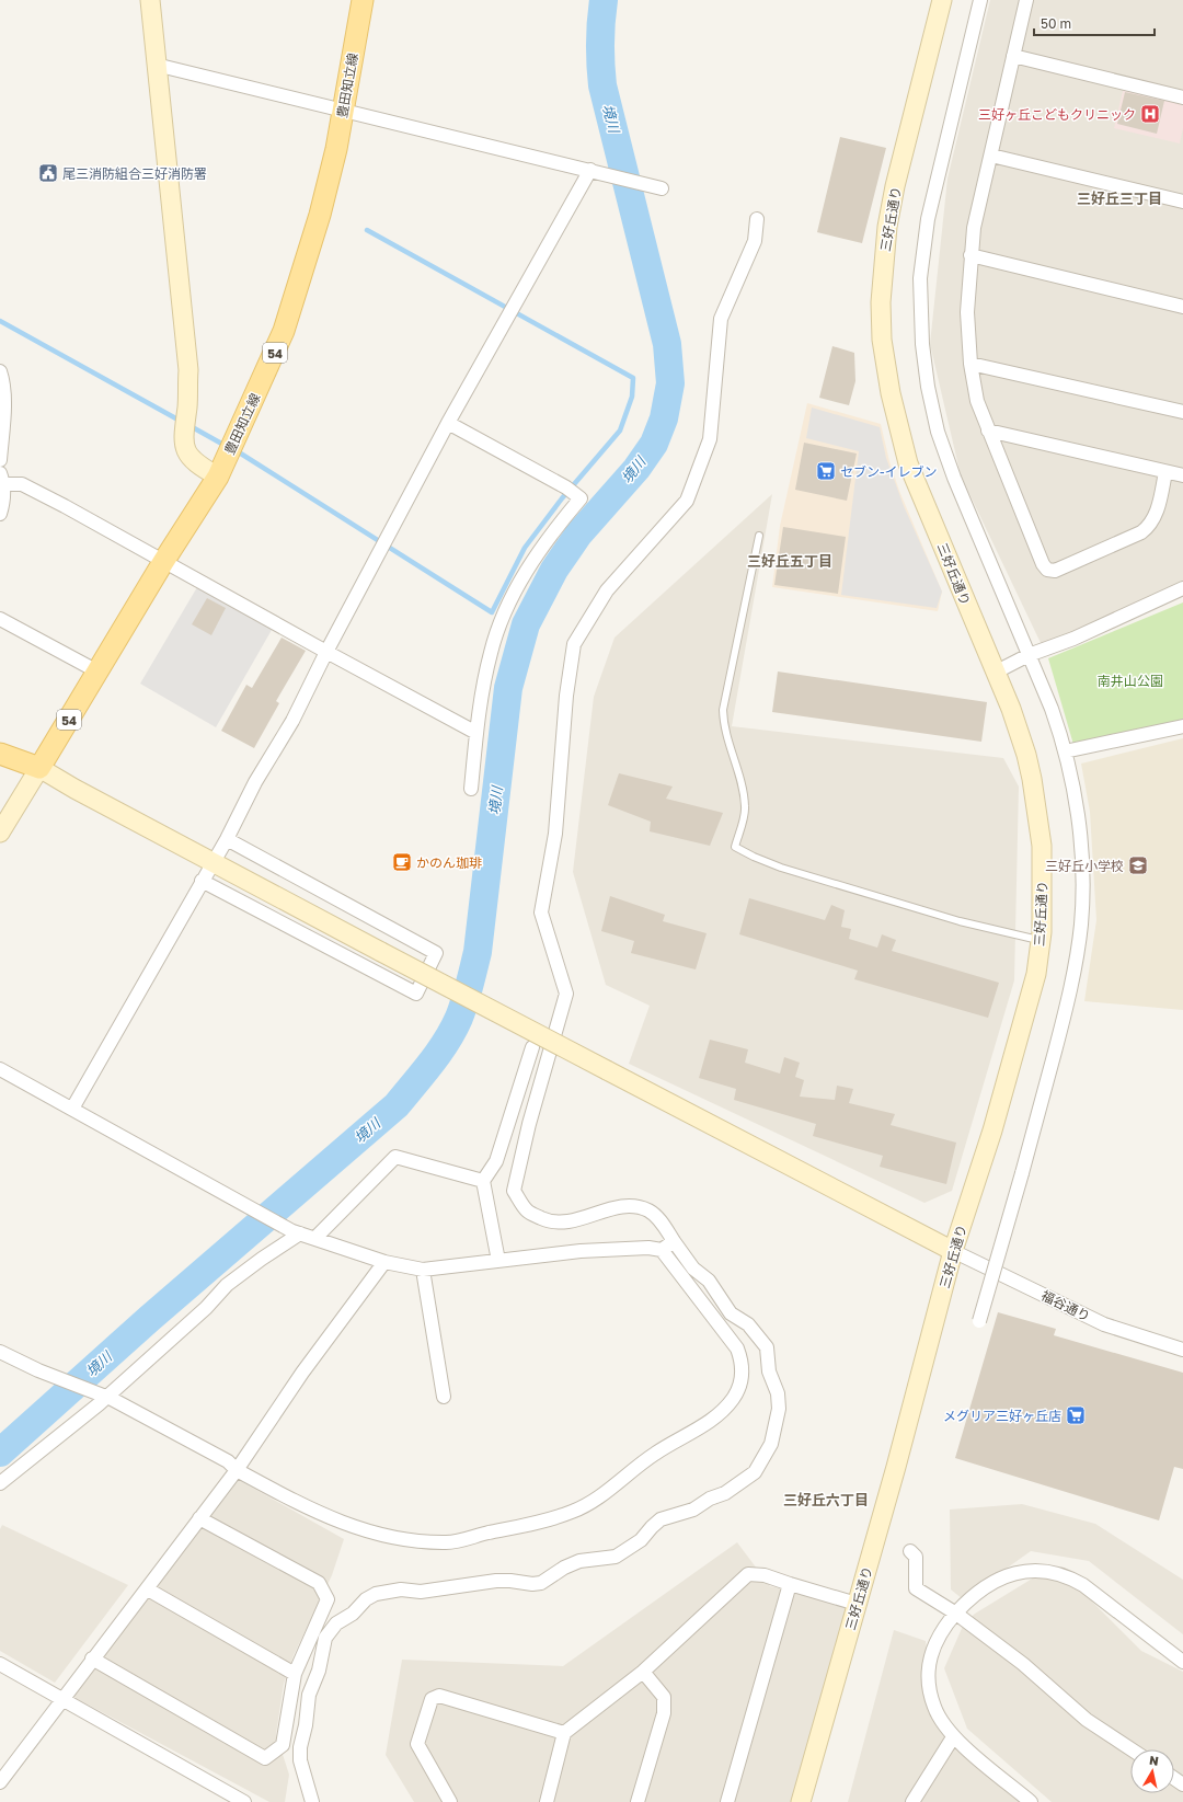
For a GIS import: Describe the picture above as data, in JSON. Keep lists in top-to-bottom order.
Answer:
{
  "streets": {
    "main road": ["豊田知立線", "54"],
    "street": ["三好丘通り", "福谷通り"]
  },
  "crossings": [
    ["三好丘通り", "福谷通り"]
  ],
  "districts": ["三好丘三丁目", "三好丘五丁目", "三好丘六丁目"],
  "water": ["境川"],
  "parks": ["南井山公園"],
  "places": {
    "hospital": ["三好ヶ丘こどもクリニック"],
    "public building": ["尾三消防組合三好消防署"],
    "supermarket": ["セブン-イレブン", "メグリア三好ヶ丘店"],
    "cafe": ["かのん珈琲"],
    "school or university": ["三好丘小学校"]
  },
  "scale_bar": "50 m",
  "north": "top"
}
